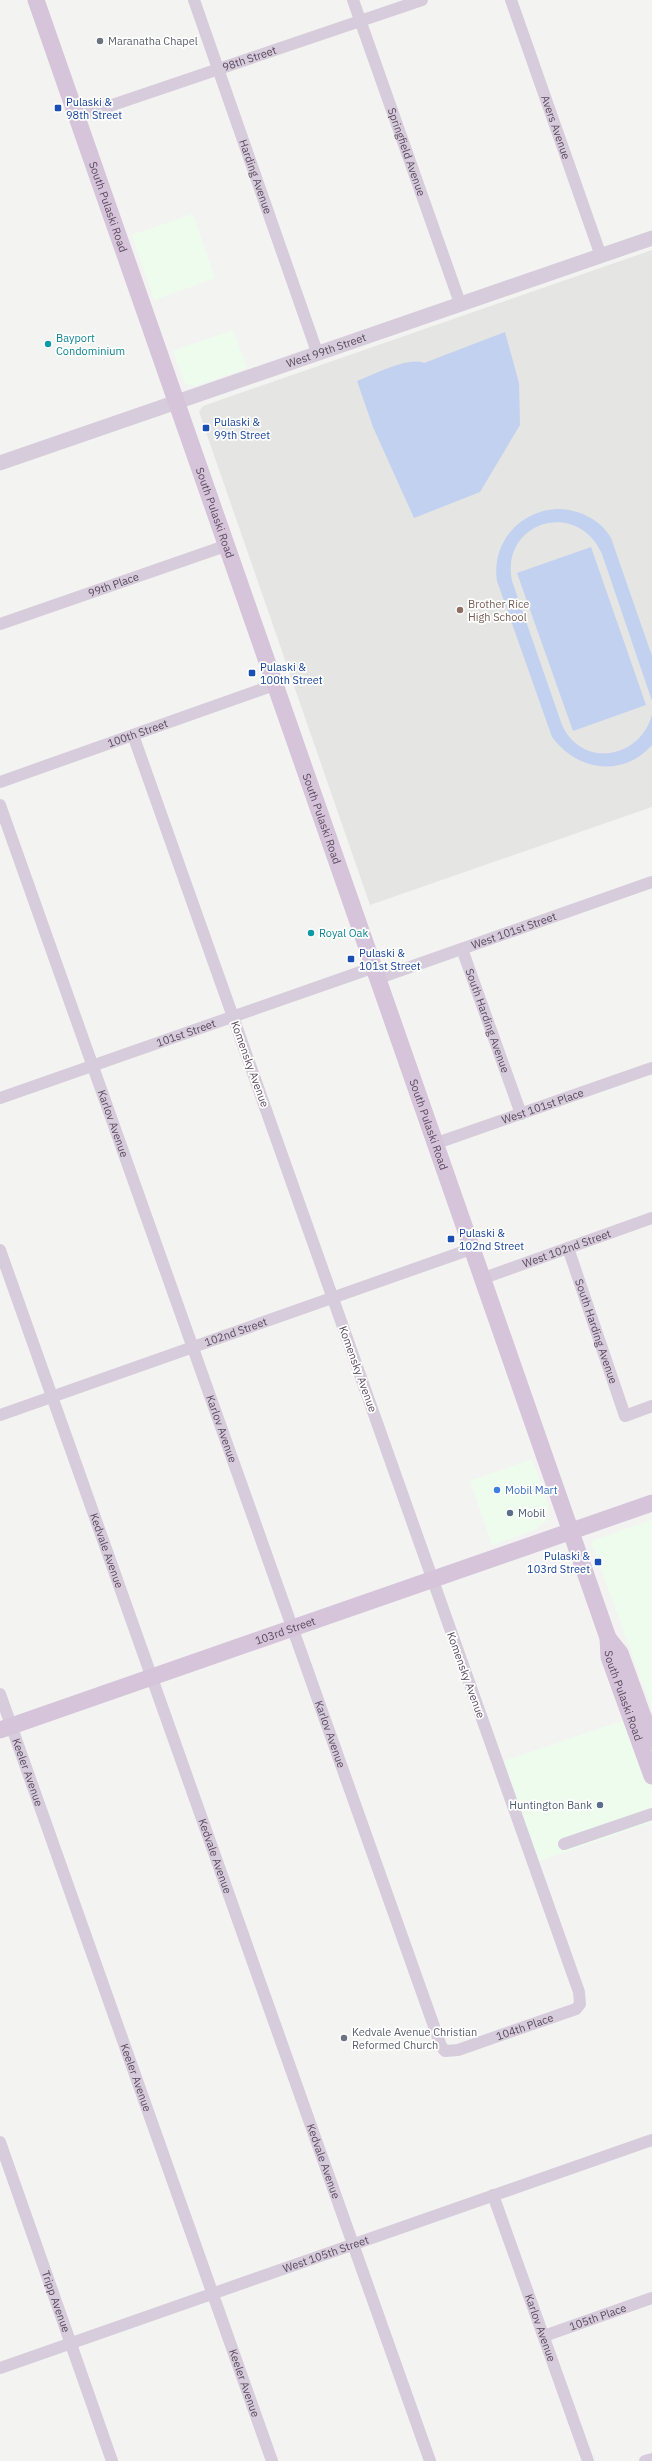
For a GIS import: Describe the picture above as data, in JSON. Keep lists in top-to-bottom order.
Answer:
{
  "streets": {
    "main road": ["South Pulaski Road", "103rd Street"],
    "street": [
      "98th Street",
      "Avers Avenue",
      "Springfield Avenue",
      "Harding Avenue",
      "West 99th Street",
      "99th Place",
      "100th Street",
      "West 101st Street",
      "South Harding Avenue",
      "101st Street",
      "Komensky Avenue",
      "West 101st Place",
      "Karlov Avenue",
      "West 102nd Street",
      "102nd Street",
      "Kedvale Avenue",
      "Keeler Avenue",
      "104th Place",
      "West 105th Street",
      "Tripp Avenue",
      "105th Place"
    ]
  },
  "crossings": [
    ["98th Street", "Springfield Avenue"],
    ["98th Street", "Harding Avenue"],
    ["98th Street", "South Pulaski Road"],
    ["Avers Avenue", "West 99th Street"],
    ["Springfield Avenue", "West 99th Street"],
    ["Harding Avenue", "West 99th Street"],
    ["South Pulaski Road", "West 99th Street"],
    ["South Pulaski Road", "99th Place"],
    ["South Pulaski Road", "100th Street"],
    ["South Pulaski Road", "West 101st Street"],
    ["South Pulaski Road", "101st Street"],
    ["South Pulaski Road", "West 101st Place"],
    ["South Pulaski Road", "West 102nd Street"],
    ["South Pulaski Road", "102nd Street"],
    ["South Pulaski Road", "103rd Street"],
    ["100th Street", "Komensky Avenue"],
    ["West 101st Street", "South Harding Avenue"],
    ["West 101st Street", "101st Street"],
    ["South Harding Avenue", "West 101st Place"],
    ["South Harding Avenue", "West 102nd Street"],
    ["101st Street", "Komensky Avenue"],
    ["101st Street", "Karlov Avenue"],
    ["Komensky Avenue", "102nd Street"],
    ["Komensky Avenue", "103rd Street"],
    ["Komensky Avenue", "104th Place"],
    ["Karlov Avenue", "102nd Street"],
    ["Karlov Avenue", "103rd Street"],
    ["Karlov Avenue", "104th Place"],
    ["Karlov Avenue", "West 105th Street"],
    ["Karlov Avenue", "105th Place"],
    ["102nd Street", "Kedvale Avenue"],
    ["Kedvale Avenue", "103rd Street"],
    ["Kedvale Avenue", "West 105th Street"],
    ["103rd Street", "Keeler Avenue"],
    ["Keeler Avenue", "West 105th Street"],
    ["West 105th Street", "Tripp Avenue"]
  ],
  "places": {
    "other": [
      "Maranatha Chapel",
      "Bayport Condominium",
      "Brother Rice High School",
      "Royal Oak",
      "Mobil Mart",
      "Mobil",
      "Huntington Bank",
      "Kedvale Avenue Christian Reformed Church"
    ],
    "transit": [
      "Pulaski & 98th Street",
      "Pulaski & 99th Street",
      "Pulaski & 100th Street",
      "Pulaski & 101st Street",
      "Pulaski & 102nd Street",
      "Pulaski & 103rd Street"
    ]
  }
}
